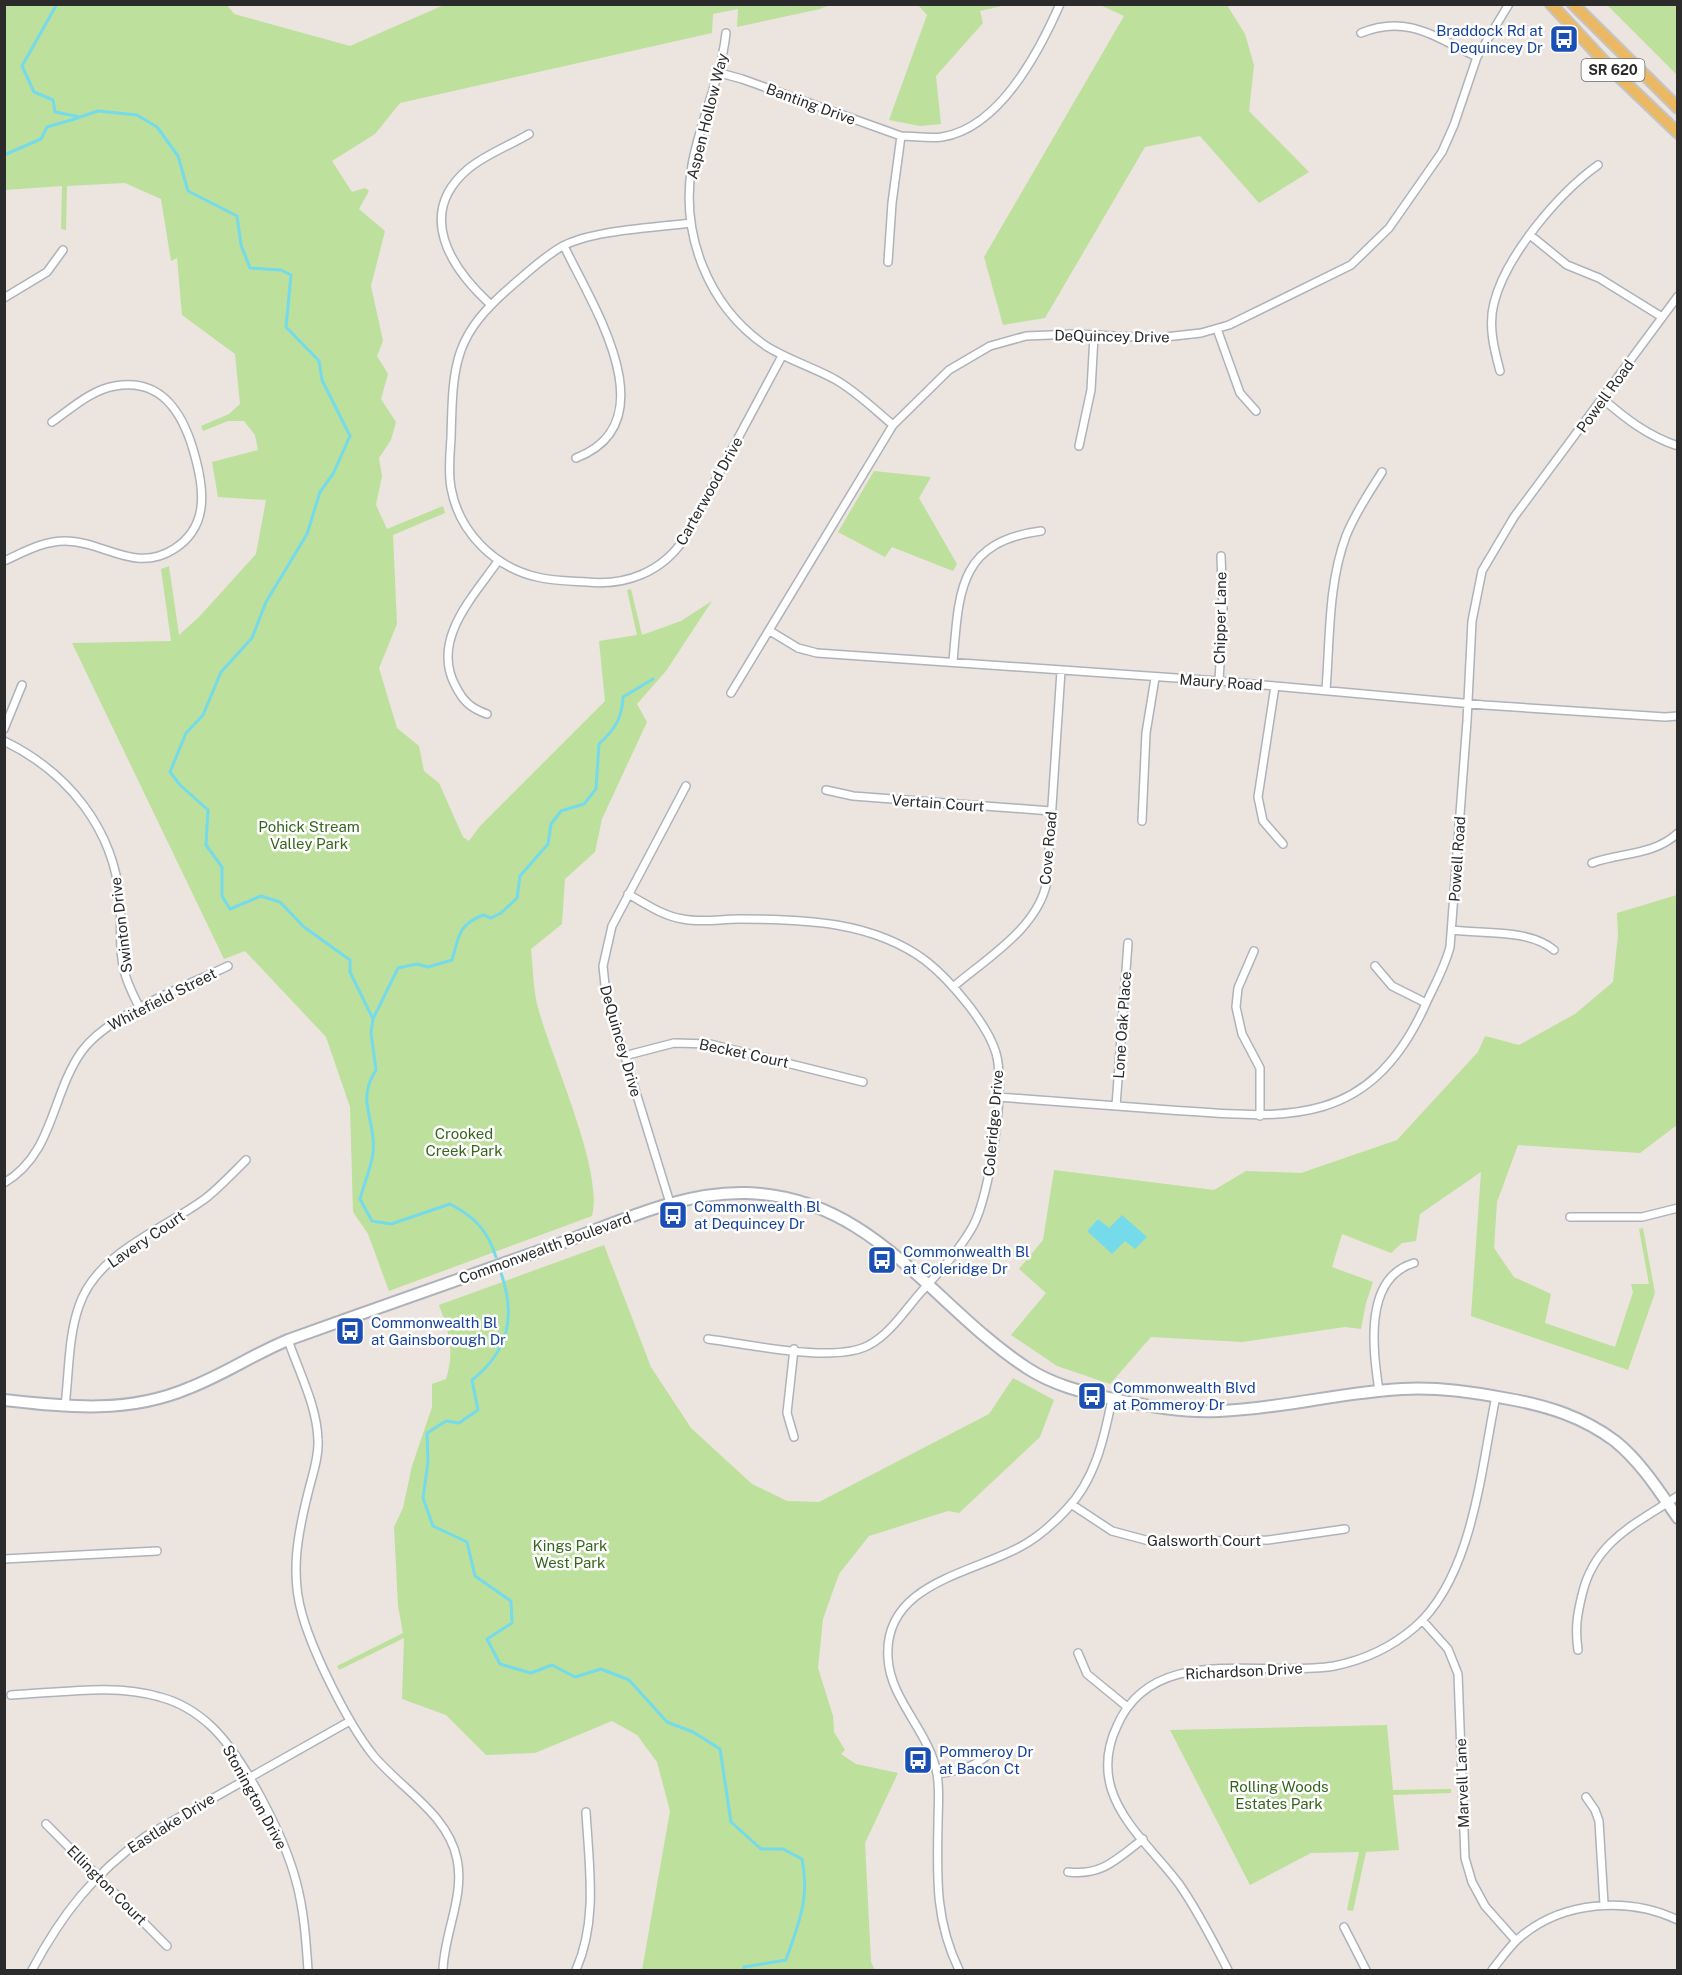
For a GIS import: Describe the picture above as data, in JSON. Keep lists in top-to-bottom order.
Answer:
{
  "streets": {
    "main road": ["SR 620"],
    "street": [
      "Banting Drive",
      "Aspen Hollow Way",
      "DeQuincey Drive",
      "Powell Road",
      "Carterwood Drive",
      "Chipper Lane",
      "Maury Road",
      "Vertain Court",
      "Cove Road",
      "Swinton Drive",
      "Whitefield Street",
      "Lone Oak Place",
      "Becket Court",
      "Coleridge Drive",
      "Lavery Court",
      "Commonwealth Boulevard",
      "Galsworth Court",
      "Richardson Drive",
      "Marvell Lane",
      "Stonington Drive",
      "Eastlake Drive",
      "Ellington Court"
    ]
  },
  "crossings": [
    ["Banting Drive", "Aspen Hollow Way"],
    ["Aspen Hollow Way", "DeQuincey Drive"],
    ["Aspen Hollow Way", "Carterwood Drive"],
    ["DeQuincey Drive", "Maury Road"],
    ["DeQuincey Drive", "Becket Court"],
    ["DeQuincey Drive", "Coleridge Drive"],
    ["DeQuincey Drive", "Commonwealth Boulevard"],
    ["Powell Road", "Maury Road"],
    ["Powell Road", "Lone Oak Place"],
    ["Powell Road", "Coleridge Drive"],
    ["Chipper Lane", "Maury Road"],
    ["Maury Road", "Cove Road"],
    ["Vertain Court", "Cove Road"],
    ["Cove Road", "Coleridge Drive"],
    ["Swinton Drive", "Whitefield Street"],
    ["Coleridge Drive", "Commonwealth Boulevard"],
    ["Lavery Court", "Commonwealth Boulevard"],
    ["Commonwealth Boulevard", "Richardson Drive"],
    ["Richardson Drive", "Marvell Lane"],
    ["Stonington Drive", "Eastlake Drive"],
    ["Eastlake Drive", "Ellington Court"]
  ],
  "parks": [
    "Pohick Stream Valley Park",
    "Crooked Creek Park",
    "Kings Park West Park",
    "Rolling Woods Estates Park"
  ],
  "places": {
    "bus stop": [
      "Braddock Rd at Dequincey Dr",
      "Commonwealth Bl at Dequincey Dr",
      "Commonwealth Bl at Coleridge Dr",
      "Commonwealth Bl at Gainsborough Dr",
      "Commonwealth Blvd at Pommeroy Dr",
      "Pommeroy Dr at Bacon Ct"
    ]
  }
}
